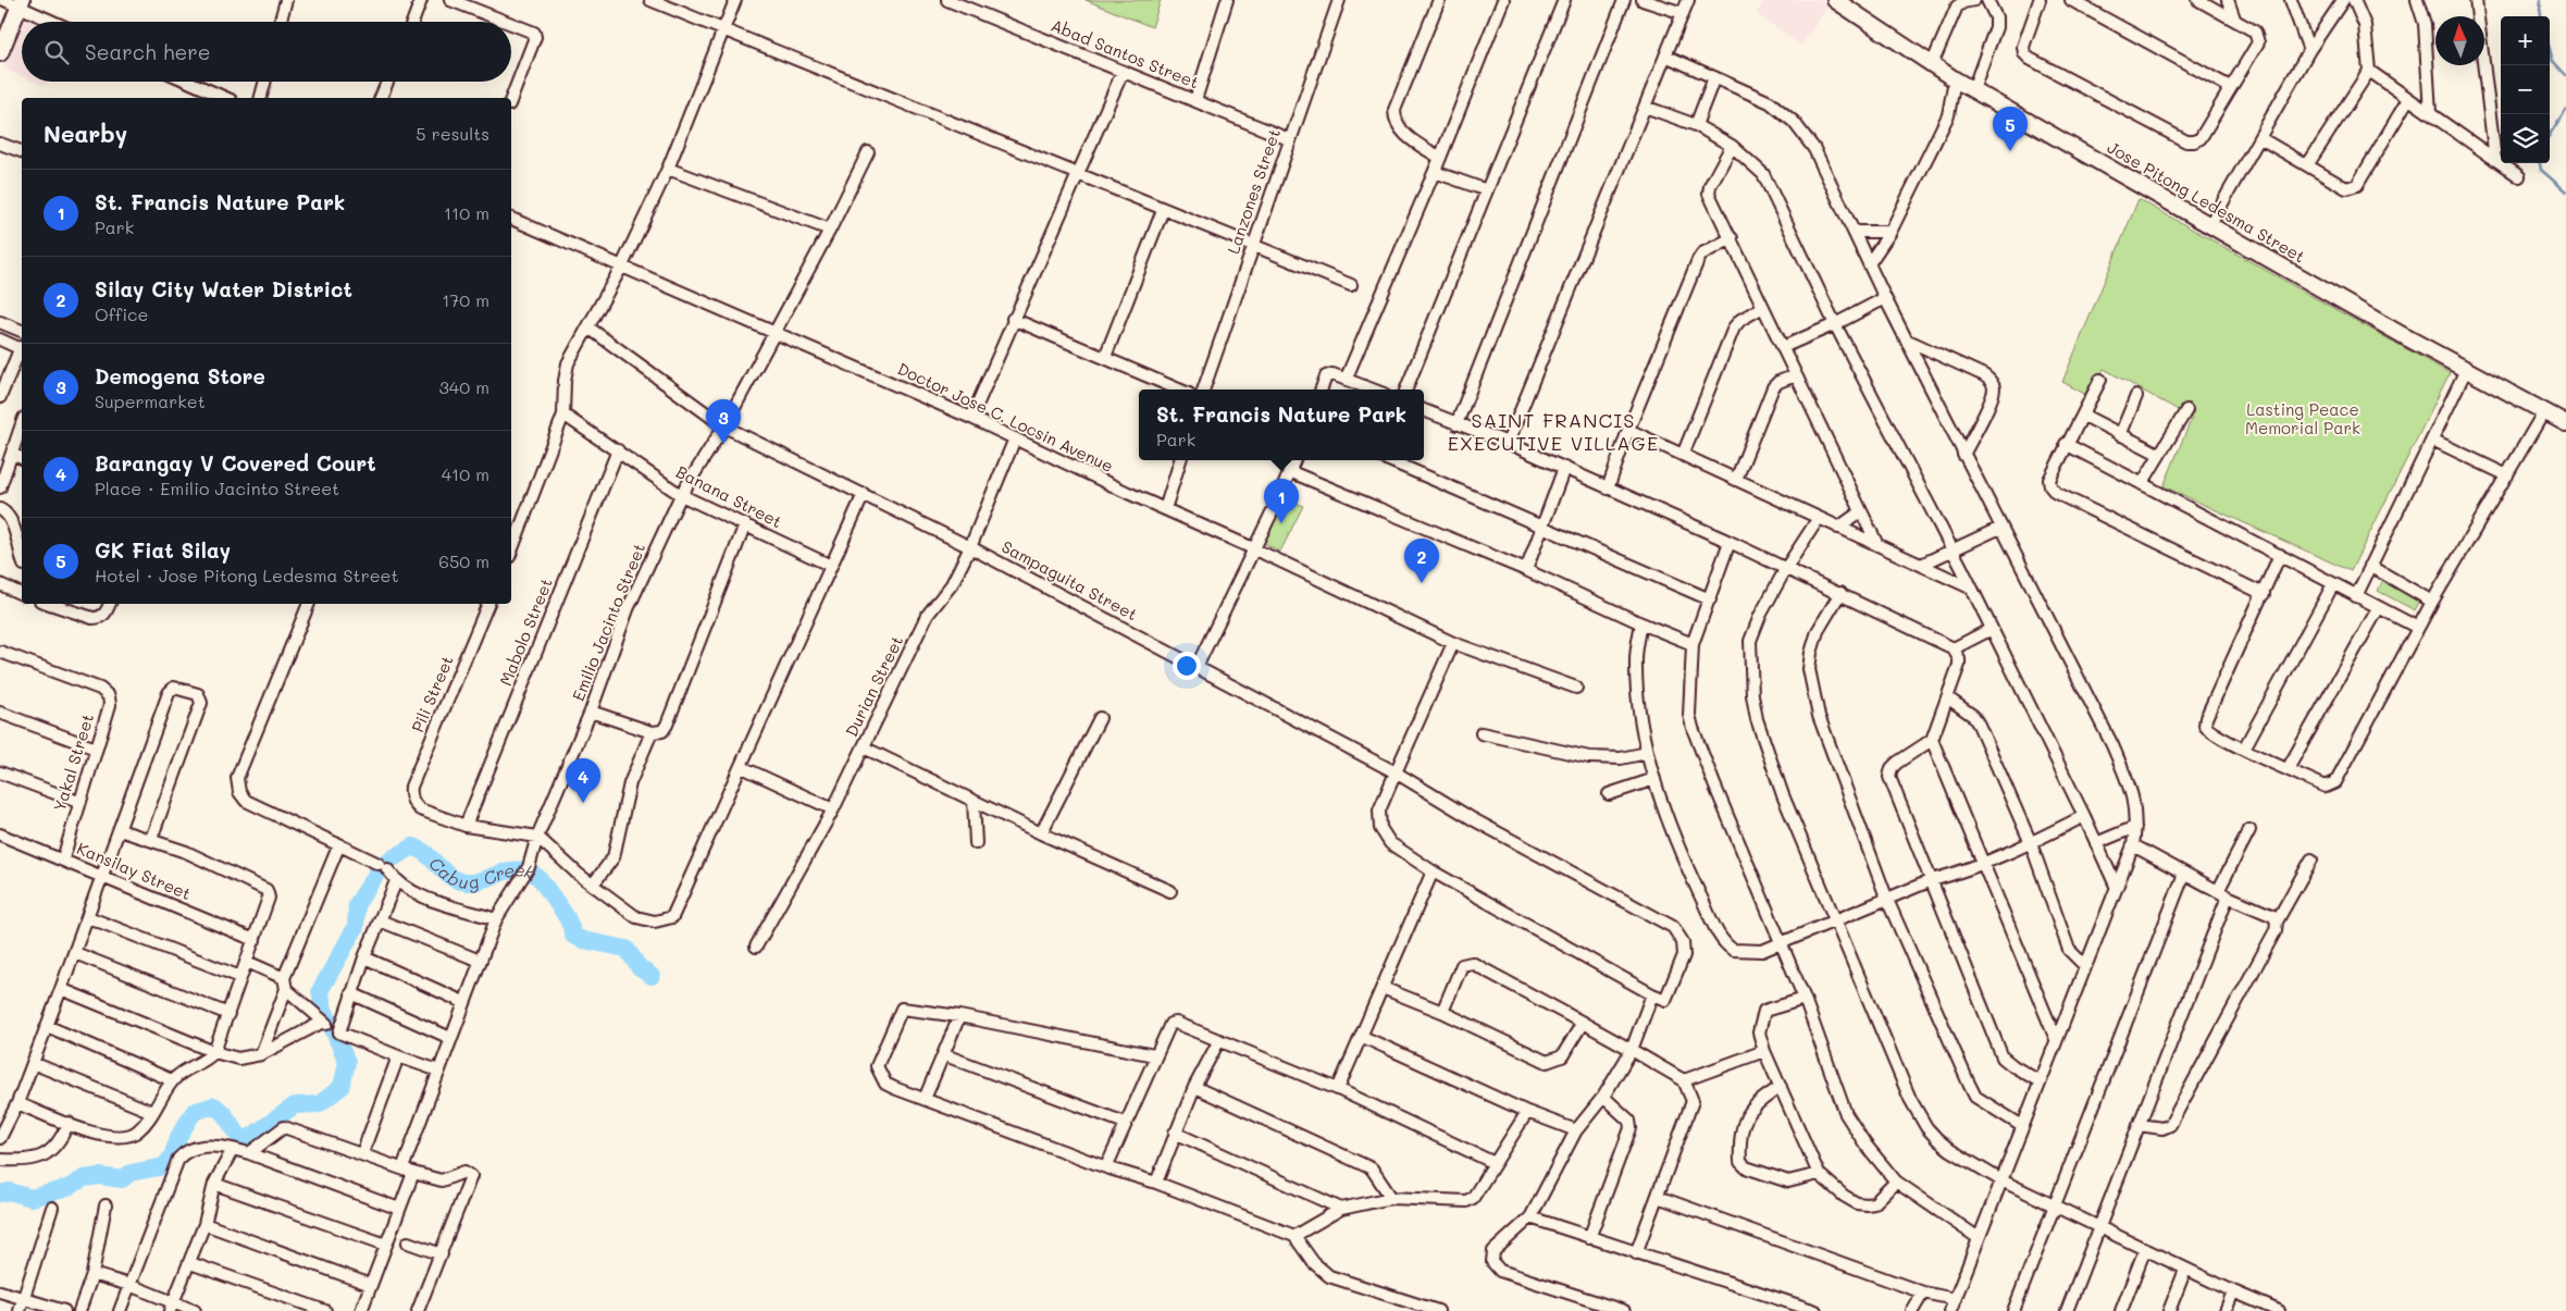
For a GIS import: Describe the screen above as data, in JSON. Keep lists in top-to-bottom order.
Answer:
{
  "streets": {
    "main road": ["Jose Pitong Ledesma Street"],
    "street": [
      "Abad Santos Street",
      "Lanzones Street",
      "Doctor Jose C. Locsin Avenue",
      "Banana Street",
      "Sampaguita Street",
      "Emilio Jacinto Street",
      "Mabolo Street",
      "Durian Street",
      "Pili Street",
      "Yakal Street",
      "Kansilay Street"
    ]
  },
  "crossings": [
    ["Abad Santos Street", "Lanzones Street"],
    ["Doctor Jose C. Locsin Avenue", "Emilio Jacinto Street"],
    ["Doctor Jose C. Locsin Avenue", "Durian Street"],
    ["Banana Street", "Emilio Jacinto Street"],
    ["Banana Street", "Mabolo Street"],
    ["Sampaguita Street", "Emilio Jacinto Street"],
    ["Sampaguita Street", "Durian Street"],
    ["Mabolo Street", "Pili Street"],
    ["Yakal Street", "Kansilay Street"]
  ],
  "districts": ["SAINT FRANCIS EXECUTIVE VILLAGE"],
  "water": ["Cabug Creek"],
  "parks": ["Lasting Peace Memorial Park"],
  "north": "top",
  "page": {
    "map_buttons": ["+", "−"],
    "search": "Search here",
    "heading": ["Nearby", "5 results"],
    "pins": [
      "5",
      "3",
      "1",
      "2",
      "4"
    ],
    "list": [
      {
        "mark": "1",
        "name": "St. Francis Nature Park",
        "note": "Park",
        "value": "110 m"
      },
      {
        "mark": "2",
        "name": "Silay City Water District",
        "note": "Office",
        "value": "170 m"
      },
      {
        "mark": "3",
        "name": "Demogena Store",
        "note": "Supermarket",
        "value": "340 m"
      },
      {
        "mark": "4",
        "name": "Barangay V Covered Court",
        "note": "Place · Emilio Jacinto Street",
        "value": "410 m"
      },
      {
        "mark": "5",
        "name": "GK Fiat Silay",
        "note": "Hotel · Jose Pitong Ledesma Street",
        "value": "650 m"
      }
    ],
    "popup": ["St. Francis Nature Park", "Park"]
  }
}
